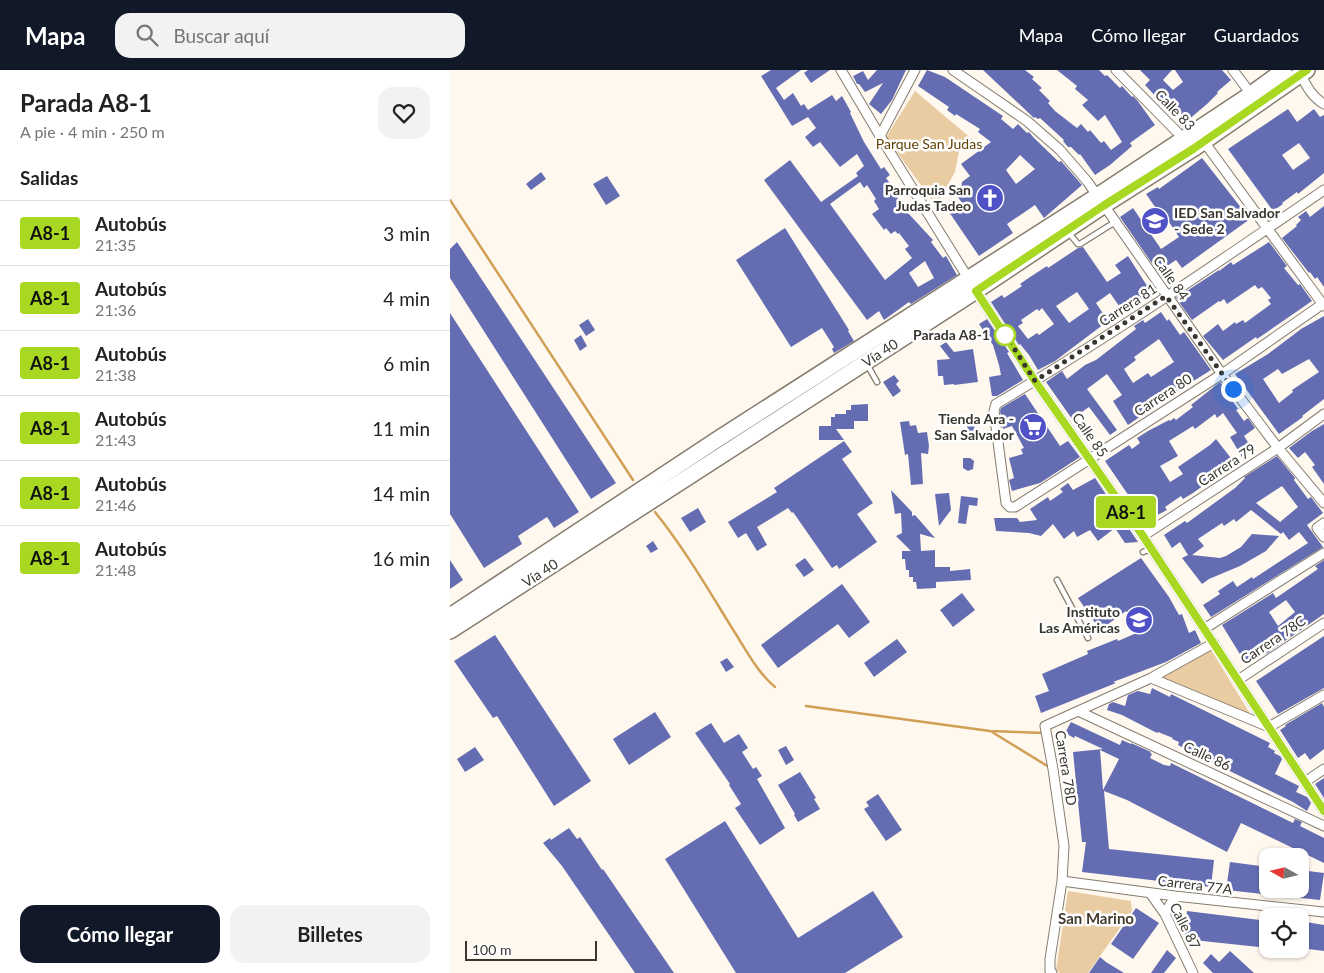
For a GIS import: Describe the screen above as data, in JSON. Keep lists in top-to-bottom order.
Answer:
{
  "streets": {
    "highway": ["Vía 40"],
    "street": [
      "Calle 83",
      "Calle 84",
      "Carrera 81",
      "Carrera 80",
      "Calle 85",
      "Carrera 79",
      "Carrera 78C",
      "Calle 86",
      "Carrera 78D",
      "Carrera 77A",
      "Calle 87"
    ]
  },
  "crossings": [
    ["Calle 83", "Carrera 81"],
    ["Calle 83", "Vía 40"],
    ["Calle 83", "Carrera 80"],
    ["Calle 84", "Carrera 81"],
    ["Calle 84", "Vía 40"],
    ["Calle 84", "Carrera 80"],
    ["Calle 84", "Carrera 79"],
    ["Carrera 81", "Carrera 80"],
    ["Carrera 81", "Calle 85"],
    ["Vía 40", "Calle 85"],
    ["Carrera 80", "Calle 85"],
    ["Calle 85", "Carrera 79"],
    ["Calle 85", "Carrera 78C"],
    ["Calle 85", "Carrera 78D"],
    ["Calle 86", "Carrera 78D"],
    ["Carrera 78D", "Carrera 77A"],
    ["Carrera 77A", "Calle 87"]
  ],
  "districts": ["San Marino"],
  "parks": ["Parque San Judas"],
  "places": {
    "church": ["Parroquia San Judas Tadeo"],
    "school or university": ["IED San Salvador - Sede 2", "Instituto Las Américas"],
    "other": ["Parada A8-1"],
    "supermarket": ["Tienda Ara - San Salvador"]
  },
  "lines": ["bus line A8-1"],
  "scale_bar": "100 m",
  "north": "left",
  "page": {
    "header": "Mapa",
    "search": "Buscar aquí",
    "nav": ["Mapa", "Cómo llegar", "Guardados"],
    "heading": [
      ["Parada A8-1", "A pie · 4 min · 250 m"],
      "Salidas"
    ],
    "on_map": "A8-1",
    "list": [
      {
        "mark": "A8-1",
        "name": "Autobús",
        "note": "21:35",
        "value": "3 min"
      },
      {
        "mark": "A8-1",
        "name": "Autobús",
        "note": "21:36",
        "value": "4 min"
      },
      {
        "mark": "A8-1",
        "name": "Autobús",
        "note": "21:38",
        "value": "6 min"
      },
      {
        "mark": "A8-1",
        "name": "Autobús",
        "note": "21:43",
        "value": "11 min"
      },
      {
        "mark": "A8-1",
        "name": "Autobús",
        "note": "21:46",
        "value": "14 min"
      },
      {
        "mark": "A8-1",
        "name": "Autobús",
        "note": "21:48",
        "value": "16 min"
      }
    ],
    "buttons": ["Cómo llegar", "Billetes"],
    "scale": "100 m"
  }
}
